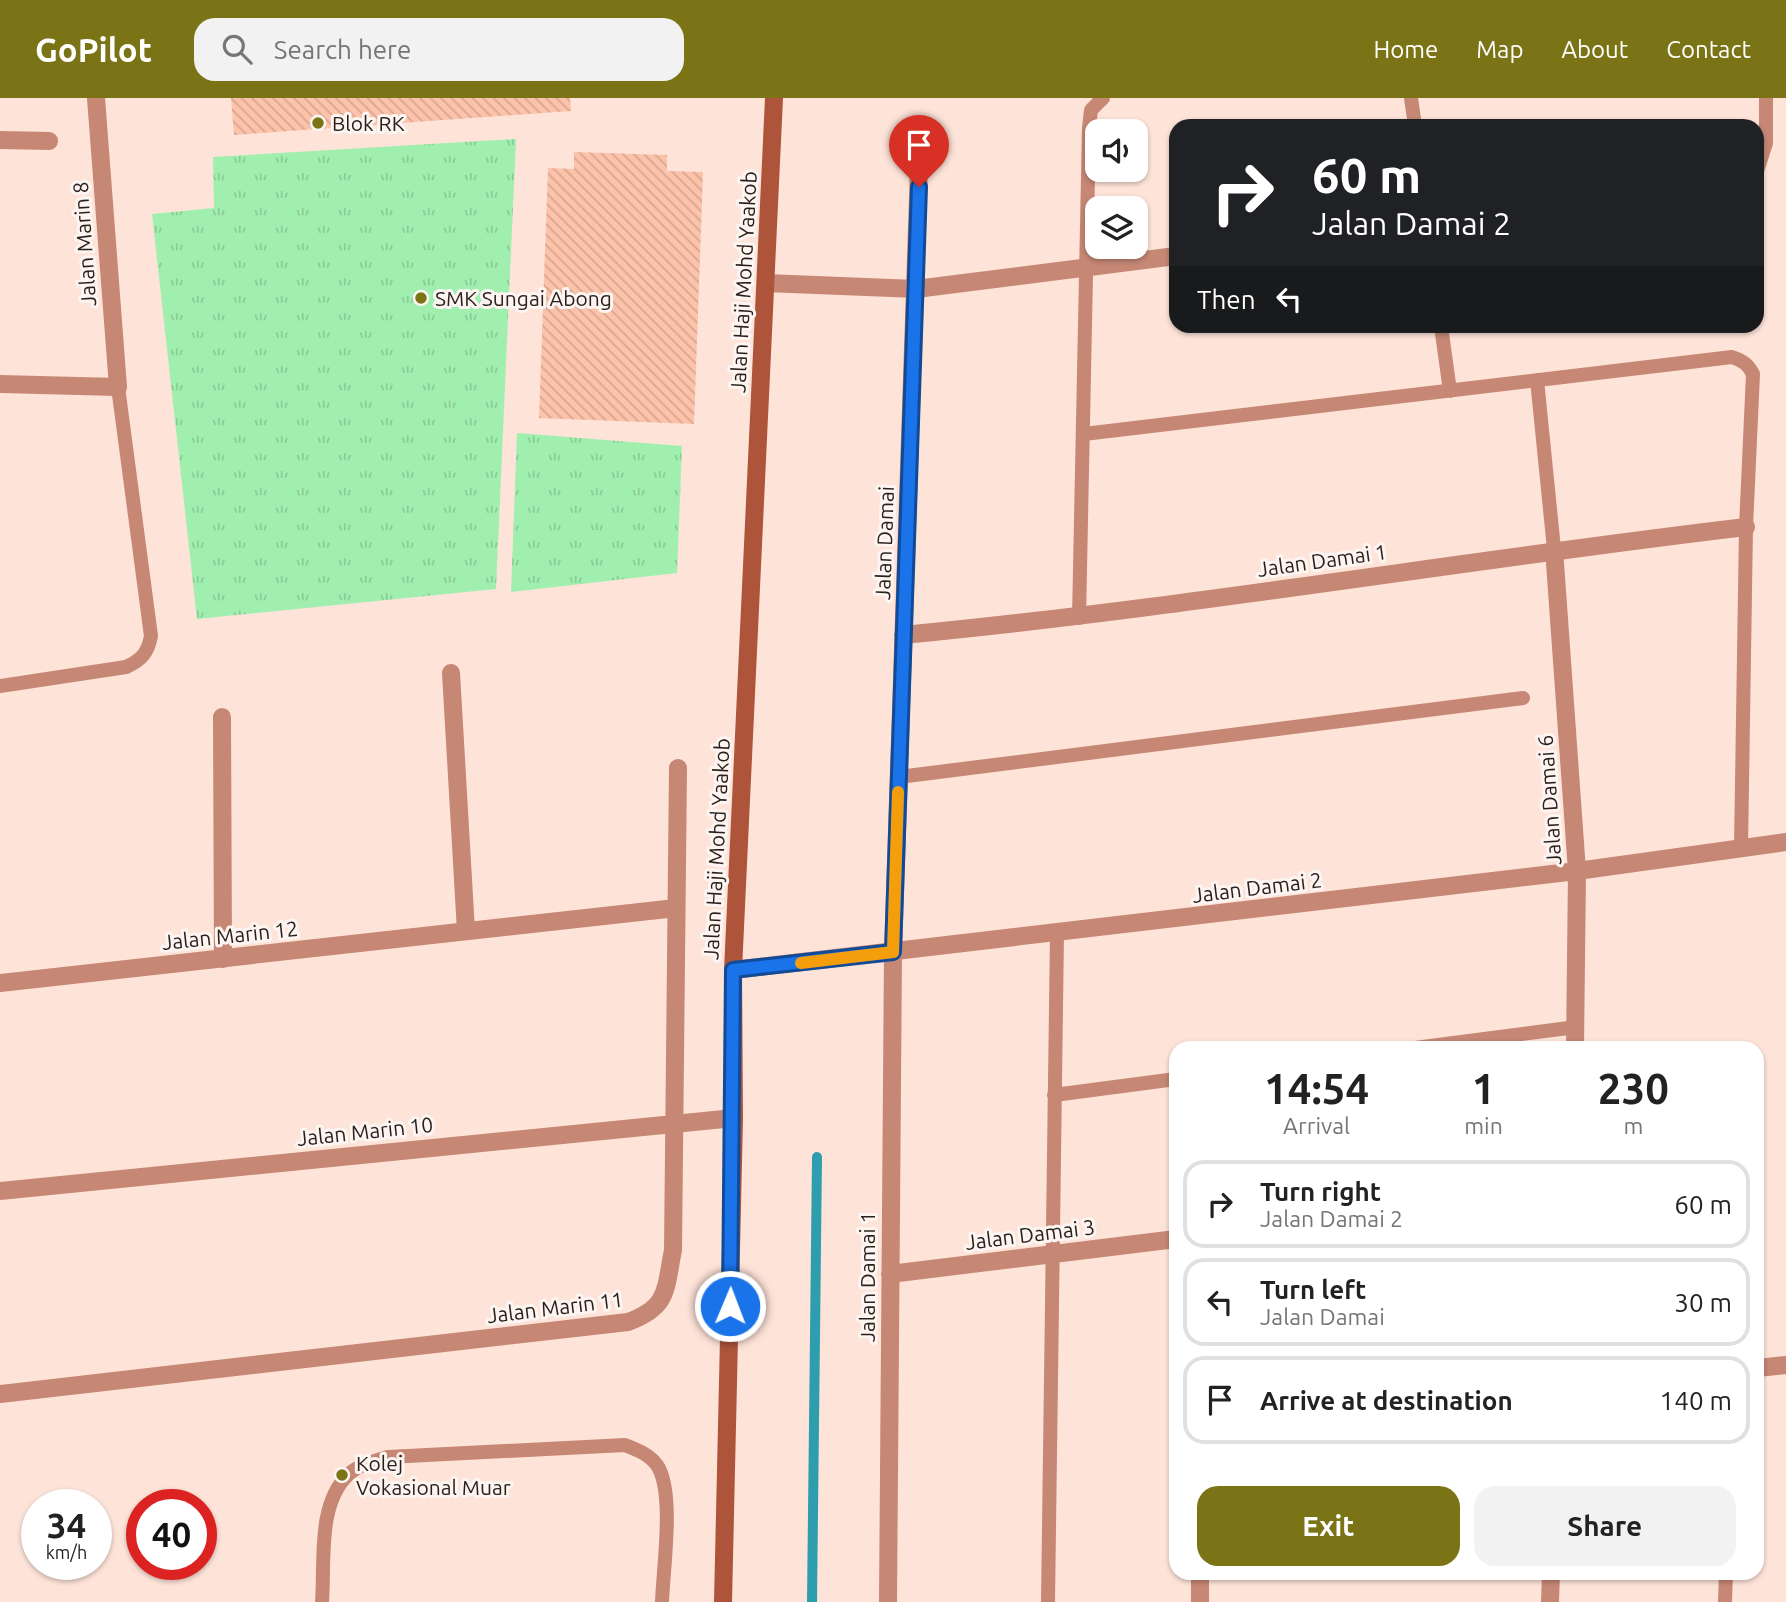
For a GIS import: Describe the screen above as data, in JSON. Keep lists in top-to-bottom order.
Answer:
{
  "streets": {
    "street": [
      "Jalan Marin 8",
      "Jalan Haji Mohd Yaakob",
      "Jalan Damai",
      "Jalan Damai 1",
      "Jalan Damai 6",
      "Jalan Damai 2",
      "Jalan Marin 12",
      "Jalan Marin 10",
      "Jalan Damai 3",
      "Jalan Marin 11"
    ]
  },
  "crossings": [
    ["Jalan Haji Mohd Yaakob", "Jalan Damai 2"],
    ["Jalan Haji Mohd Yaakob", "Jalan Marin 10"],
    ["Jalan Damai", "Jalan Damai 1"],
    ["Jalan Damai", "Jalan Damai 2"],
    ["Jalan Damai 1", "Jalan Damai 6"],
    ["Jalan Damai 1", "Jalan Damai 2"],
    ["Jalan Damai 1", "Jalan Damai 3"],
    ["Jalan Damai 6", "Jalan Damai 2"],
    ["Jalan Marin 12", "Jalan Marin 11"],
    ["Jalan Marin 10", "Jalan Marin 11"]
  ],
  "places": ["Blok RK", "SMK Sungai Abong", "Kolej Vokasional Muar"],
  "page": {
    "header": "GoPilot",
    "search": "Search here",
    "nav": [
      "Home",
      "Map",
      "About",
      "Contact"
    ],
    "turn": ["60 m", "Jalan Damai 2"],
    "then": "Then",
    "eta": [
      "14:54",
      "Arrival",
      "1",
      "min",
      "230",
      "m"
    ],
    "list": [
      {
        "name": "Turn right",
        "note": "Jalan Damai 2",
        "value": "60 m"
      },
      {
        "name": "Turn left",
        "note": "Jalan Damai",
        "value": "30 m"
      },
      {
        "name": "Arrive at destination",
        "value": "140 m"
      }
    ],
    "buttons": ["Exit", "Share"],
    "speed": "34 km/h",
    "limit": "40"
  }
}
